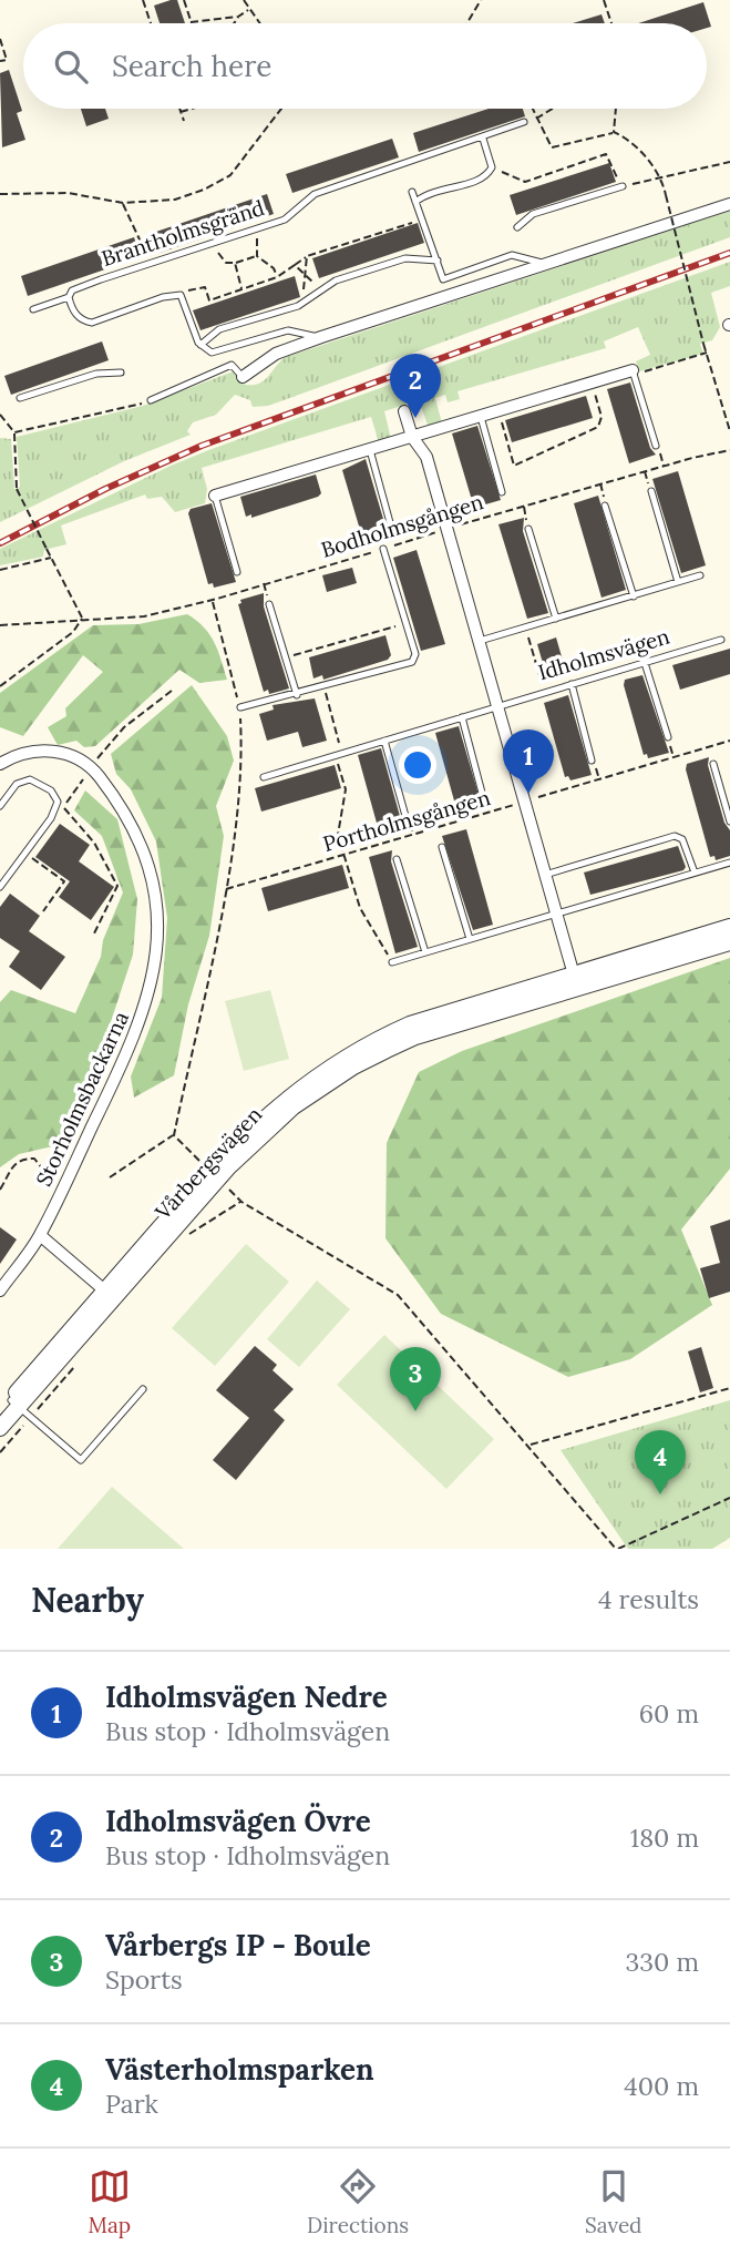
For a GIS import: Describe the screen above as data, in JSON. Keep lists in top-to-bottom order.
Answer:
{
  "streets": {
    "street": ["Storholmsbackarna", "Vårbergsvägen"],
    "lane": ["Brantholmsgränd", "Idholmsvägen"],
    "path": ["Bodholmsgången", "Portholmsgången"]
  },
  "page": {
    "search": "Search here",
    "pins": [
      "2",
      "1",
      "3",
      "4"
    ],
    "heading": ["Nearby", "4 results"],
    "list": [
      {
        "mark": "1",
        "name": "Idholmsvägen Nedre",
        "note": "Bus stop · Idholmsvägen",
        "value": "60 m"
      },
      {
        "mark": "2",
        "name": "Idholmsvägen Övre",
        "note": "Bus stop · Idholmsvägen",
        "value": "180 m"
      },
      {
        "mark": "3",
        "name": "Vårbergs IP - Boule",
        "note": "Sports",
        "value": "330 m"
      },
      {
        "mark": "4",
        "name": "Västerholmsparken",
        "note": "Park",
        "value": "400 m"
      }
    ],
    "nav": ["Map", "Directions", "Saved"]
  }
}
